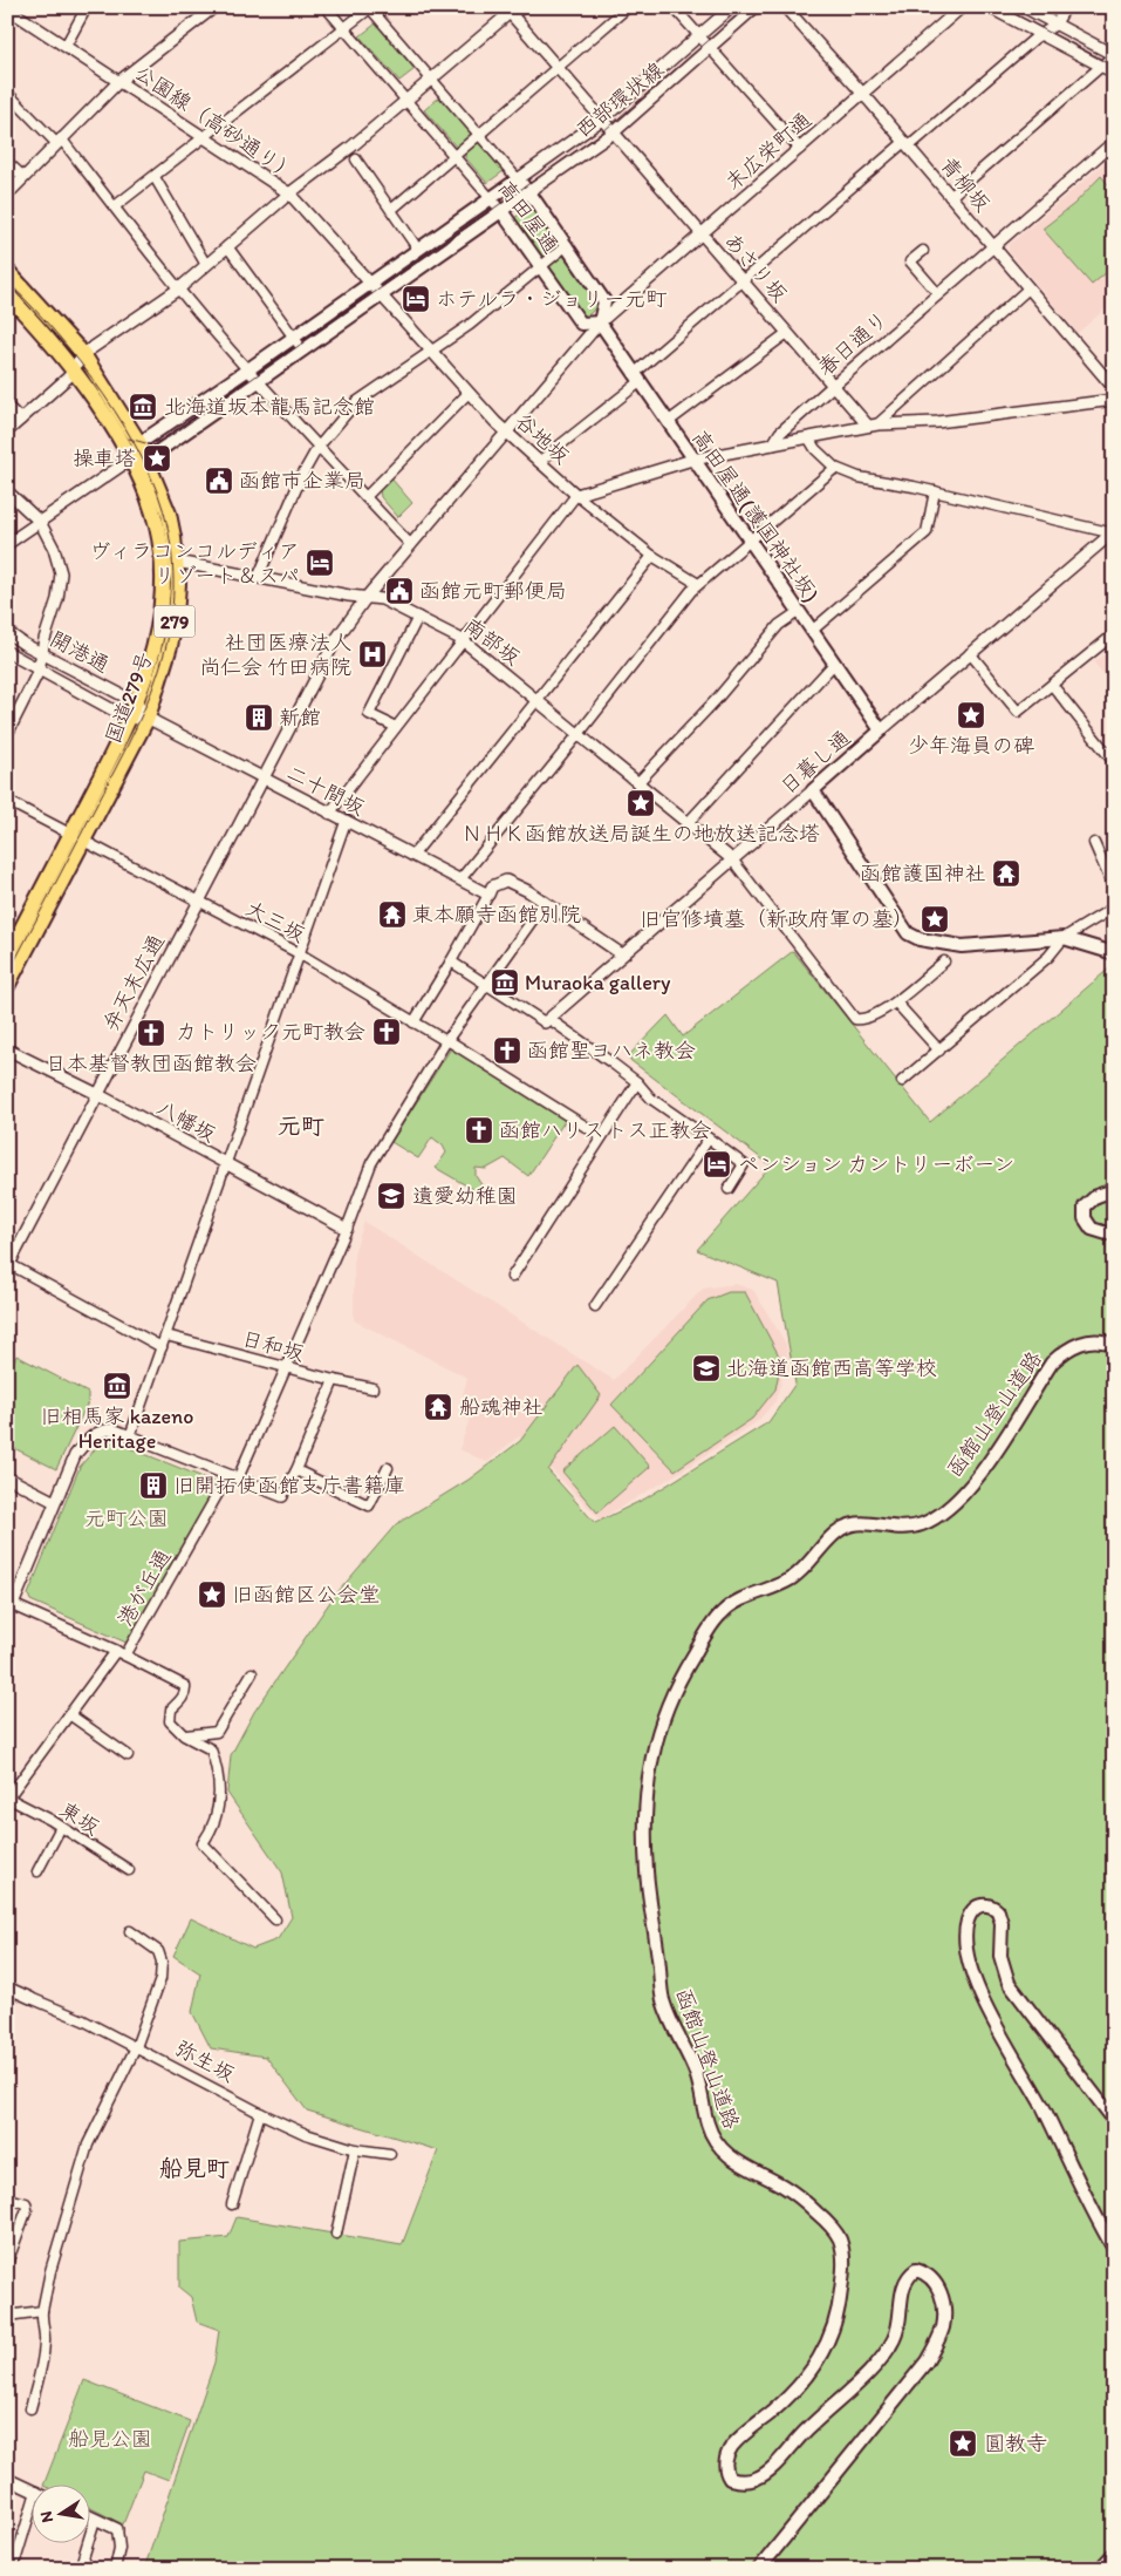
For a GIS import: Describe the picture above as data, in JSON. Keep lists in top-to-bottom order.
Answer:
{
  "streets": {
    "highway": ["279", "国道279号"],
    "main road": [
      "高田屋通",
      "高田屋通(護国神社坂)",
      "日暮し通",
      "函館山登山道路"
    ],
    "street": [
      "西部環状線",
      "公園線（高砂通り）",
      "末広栄町通",
      "青柳坂",
      "あさり坂",
      "春日通り",
      "谷地坂",
      "南部坂",
      "開港通",
      "二十間坂",
      "大三坂",
      "弁天末広通",
      "八幡坂",
      "日和坂",
      "港が丘通",
      "東坂",
      "弥生坂"
    ]
  },
  "crossings": [
    ["西部環状線", "高田屋通"],
    ["西部環状線", "あさり坂"],
    ["公園線（高砂通り）", "谷地坂"],
    ["末広栄町通", "青柳坂"],
    ["末広栄町通", "高田屋通"],
    ["末広栄町通", "あさり坂"],
    ["末広栄町通", "谷地坂"],
    ["末広栄町通", "高田屋通(護国神社坂)"],
    ["末広栄町通", "弁天末広通"],
    ["青柳坂", "春日通り"],
    ["高田屋通", "高田屋通(護国神社坂)"],
    ["あさり坂", "春日通り"],
    ["高田屋通(護国神社坂)", "日暮し通"],
    ["南部坂", "国道279号"],
    ["南部坂", "日暮し通"],
    ["南部坂", "弁天末広通"],
    ["開港通", "国道279号"],
    ["開港通", "二十間坂"],
    ["国道279号", "二十間坂"],
    ["国道279号", "大三坂"],
    ["二十間坂", "弁天末広通"],
    ["大三坂", "弁天末広通"],
    ["大三坂", "港が丘通"],
    ["弁天末広通", "八幡坂"],
    ["八幡坂", "港が丘通"],
    ["日和坂", "港が丘通"],
    ["港が丘通", "東坂"]
  ],
  "districts": ["元町", "船見町"],
  "parks": ["元町公園", "船見公園"],
  "places": {
    "hotel": ["ホテルラ・ジョリー元町", "ヴィラコンコルディア リゾート＆スパ", "ペンション カントリーボーン"],
    "museum": ["北海道坂本龍馬記念館", "Muraoka gallery", "旧相馬家 kazeno Heritage"],
    "place": [
      "操車塔",
      "少年海員の碑",
      "ＮＨＫ函館放送局誕生の地放送記念塔",
      "旧官修墳墓（新政府軍の墓）",
      "旧函館区公会堂",
      "圓教寺"
    ],
    "public building": ["函館市企業局", "函館元町郵便局"],
    "hospital": ["社団医療法人 尚仁会 竹田病院"],
    "building": ["新館", "旧開拓使函館支庁書籍庫"],
    "temple": ["函館護国神社", "東本願寺函館別院", "船魂神社"],
    "church": [
      "カトリック元町教会",
      "日本基督教団函館教会",
      "函館聖ヨハネ教会",
      "函館ハリストス正教会"
    ],
    "school or university": ["遺愛幼稚園", "北海道函館西高等学校"]
  },
  "north": "left"
}
